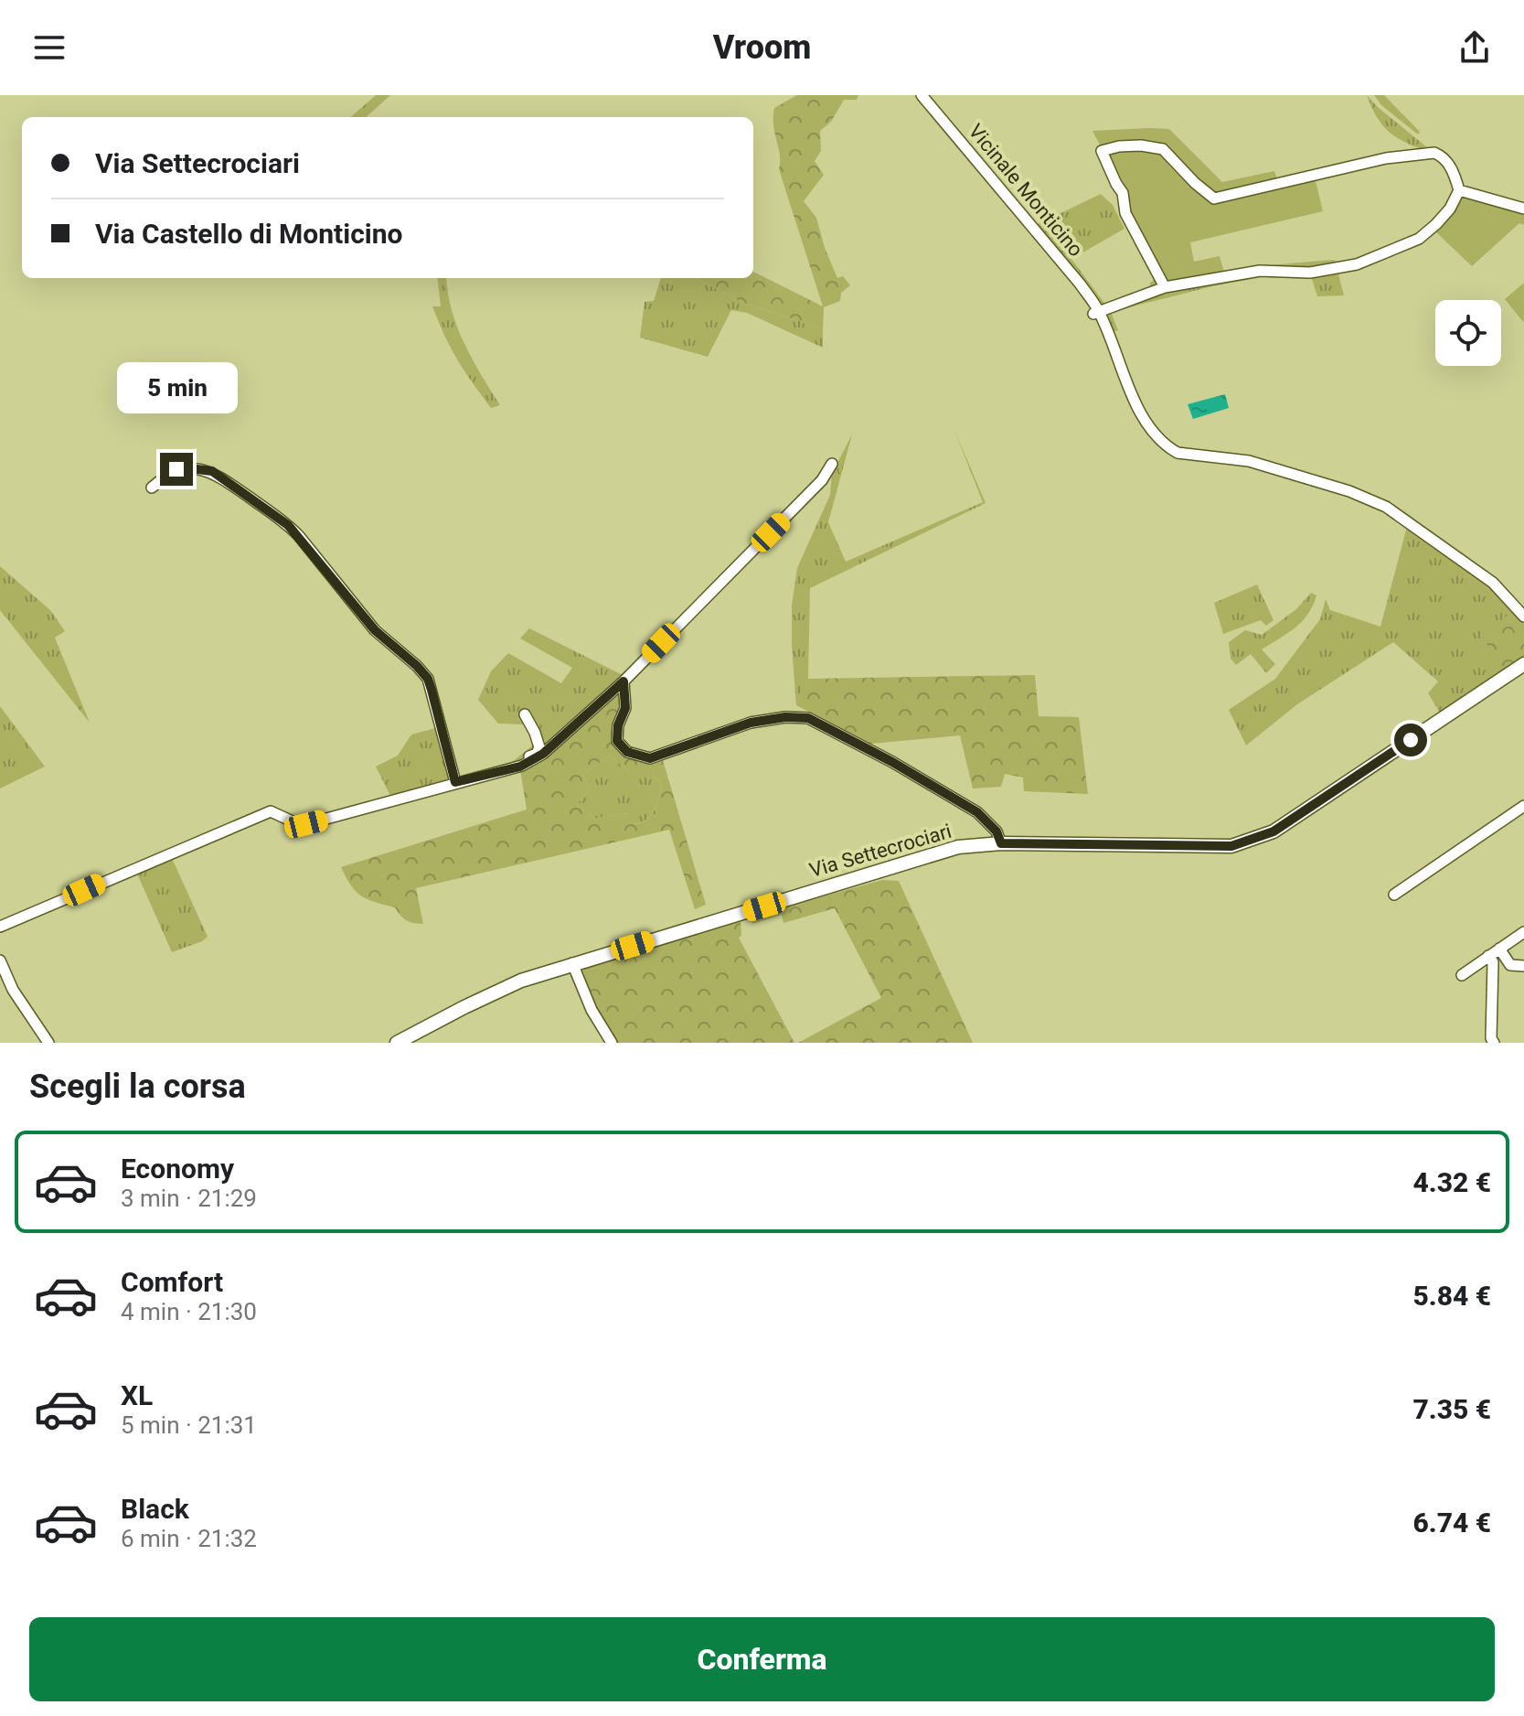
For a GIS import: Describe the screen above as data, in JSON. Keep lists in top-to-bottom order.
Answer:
{
  "streets": {
    "main road": ["Via Settecrociari"],
    "street": ["Vicinale Monticino"]
  },
  "page": {
    "header": "Vroom",
    "banner": ["Via Settecrociari", "Via Castello di Monticino"],
    "bubble": "5 min",
    "heading": "Scegli la corsa",
    "list": [
      {
        "name": "Economy",
        "note": "3 min · 21:29",
        "value": "4.32 €"
      },
      {
        "name": "Comfort",
        "note": "4 min · 21:30",
        "value": "5.84 €"
      },
      {
        "name": "XL",
        "note": "5 min · 21:31",
        "value": "7.35 €"
      },
      {
        "name": "Black",
        "note": "6 min · 21:32",
        "value": "6.74 €"
      }
    ],
    "buttons": "Conferma"
  }
}
